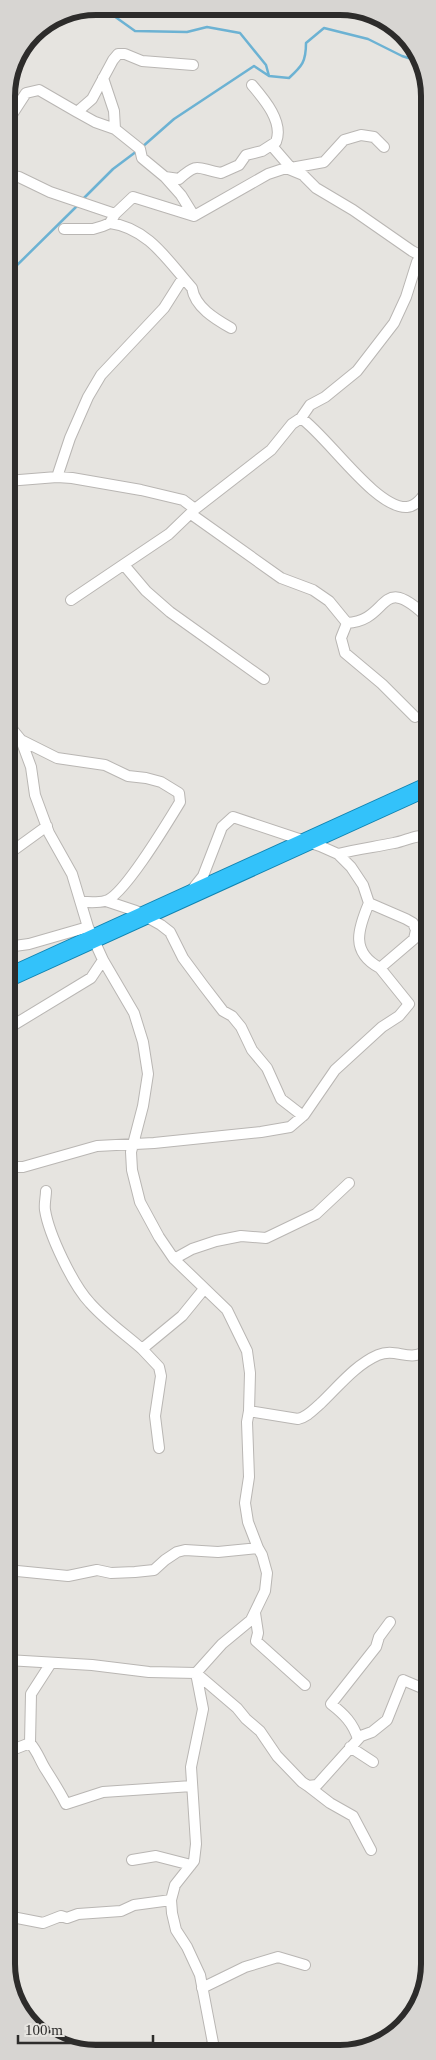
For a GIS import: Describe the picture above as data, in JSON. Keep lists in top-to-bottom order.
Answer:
{
  "scale_bar": "100 m"
}
